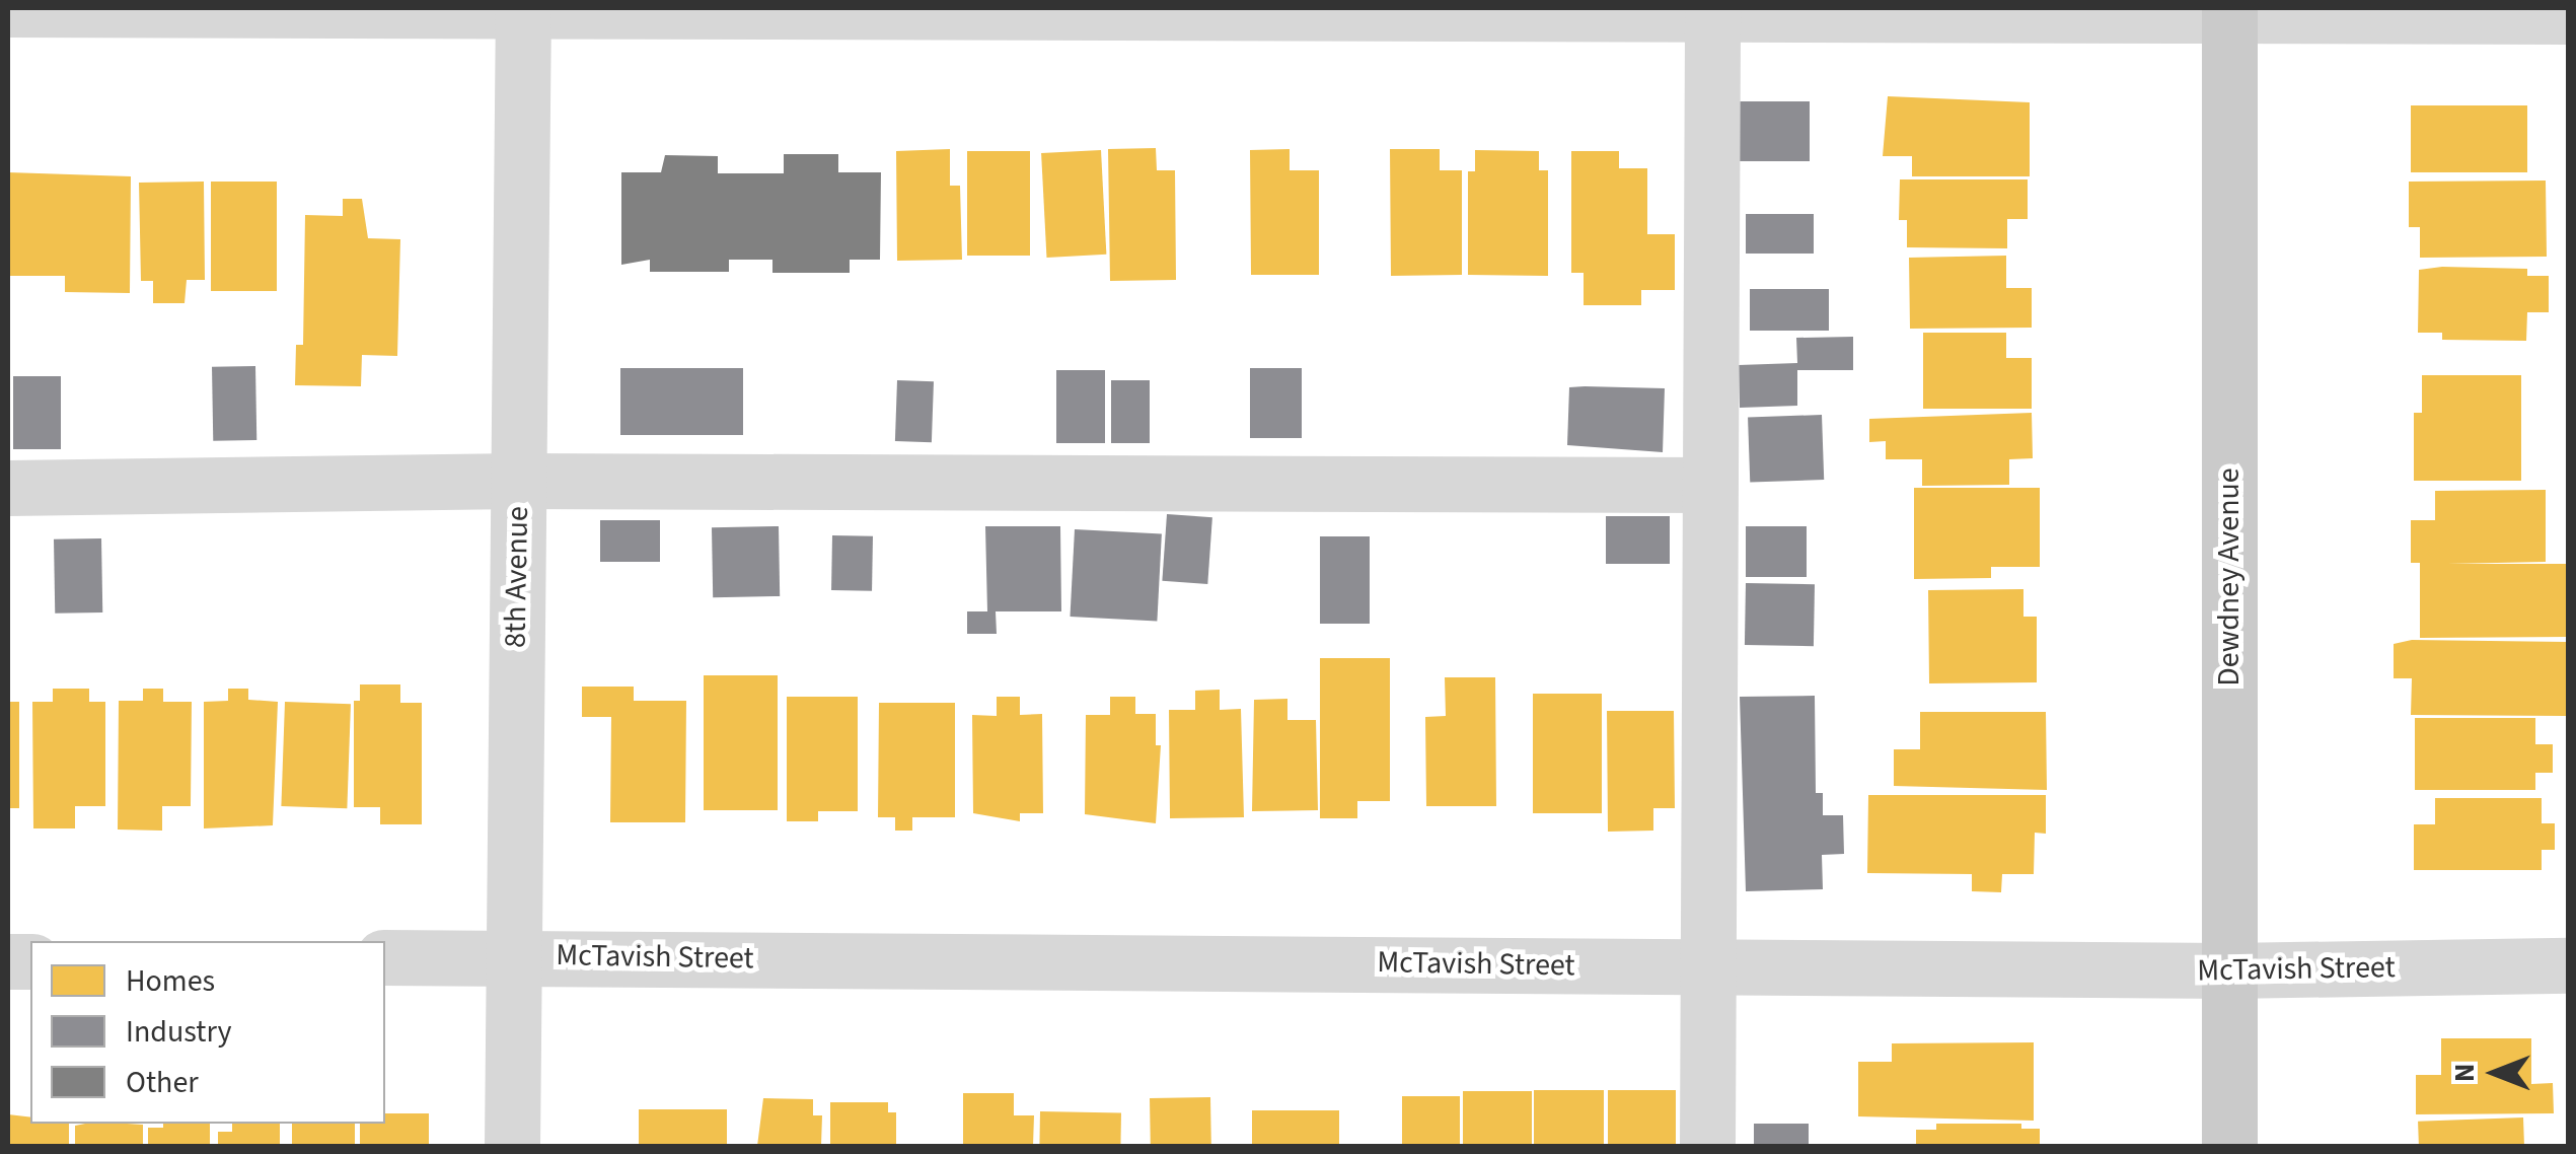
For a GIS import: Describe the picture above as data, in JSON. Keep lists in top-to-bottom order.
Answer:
{
  "streets": {
    "main road": ["Dewdney Avenue"],
    "street": ["8th Avenue", "McTavish Street"]
  },
  "crossings": [
    ["8th Avenue", "McTavish Street"],
    ["Dewdney Avenue", "McTavish Street"]
  ],
  "legend": ["Homes", "Industry", "Other"],
  "north": "left"
}
